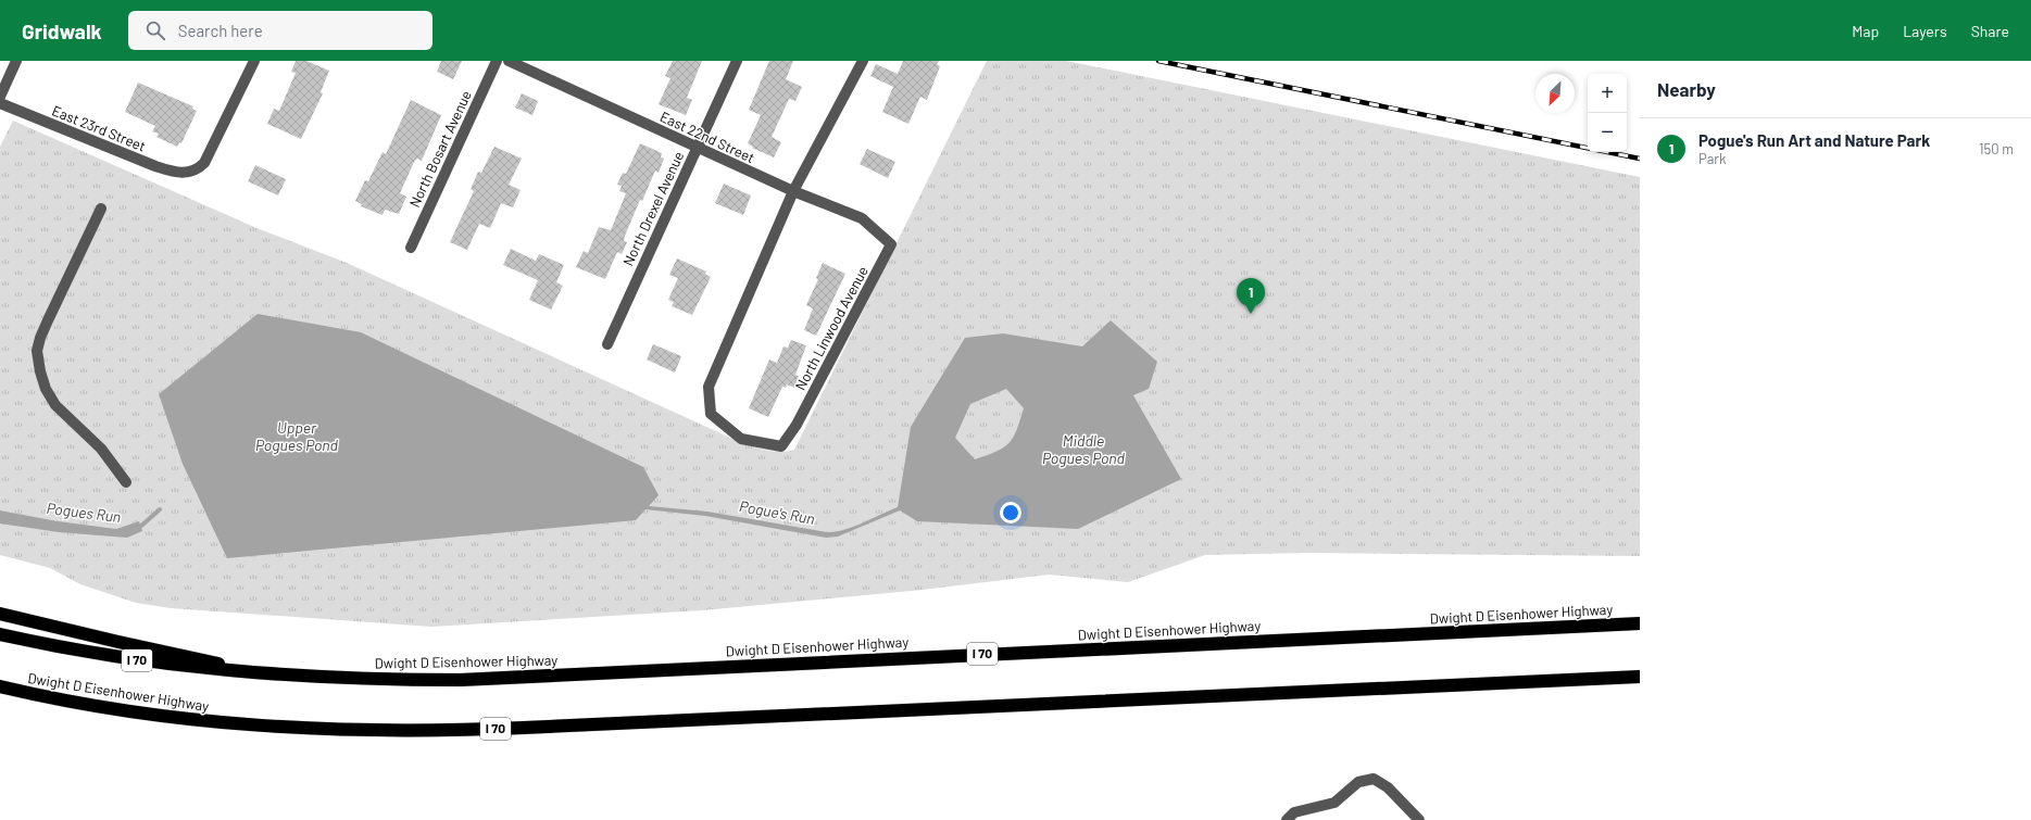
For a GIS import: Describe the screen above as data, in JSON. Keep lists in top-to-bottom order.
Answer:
{
  "streets": {
    "highway": ["Dwight D Eisenhower Highway", "I 70"],
    "street": [
      "East 23rd Street",
      "East 22nd Street",
      "North Bosart Avenue",
      "North Drexel Avenue",
      "North Linwood Avenue"
    ]
  },
  "crossings": [
    ["East 22nd Street", "North Drexel Avenue"],
    ["East 22nd Street", "North Linwood Avenue"]
  ],
  "water": [
    "Upper Pogues Pond",
    "Middle Pogues Pond",
    "Pogues Run",
    "Pogue's Run"
  ],
  "north": "bottom left",
  "page": {
    "header": "Gridwalk",
    "search": "Search here",
    "nav": ["Map", "Layers", "Share"],
    "heading": "Nearby",
    "map_buttons": ["+", "−"],
    "list": [
      {
        "mark": "1",
        "name": "Pogue's Run Art and Nature Park",
        "note": "Park",
        "value": "150 m"
      }
    ],
    "pins": "1"
  }
}
